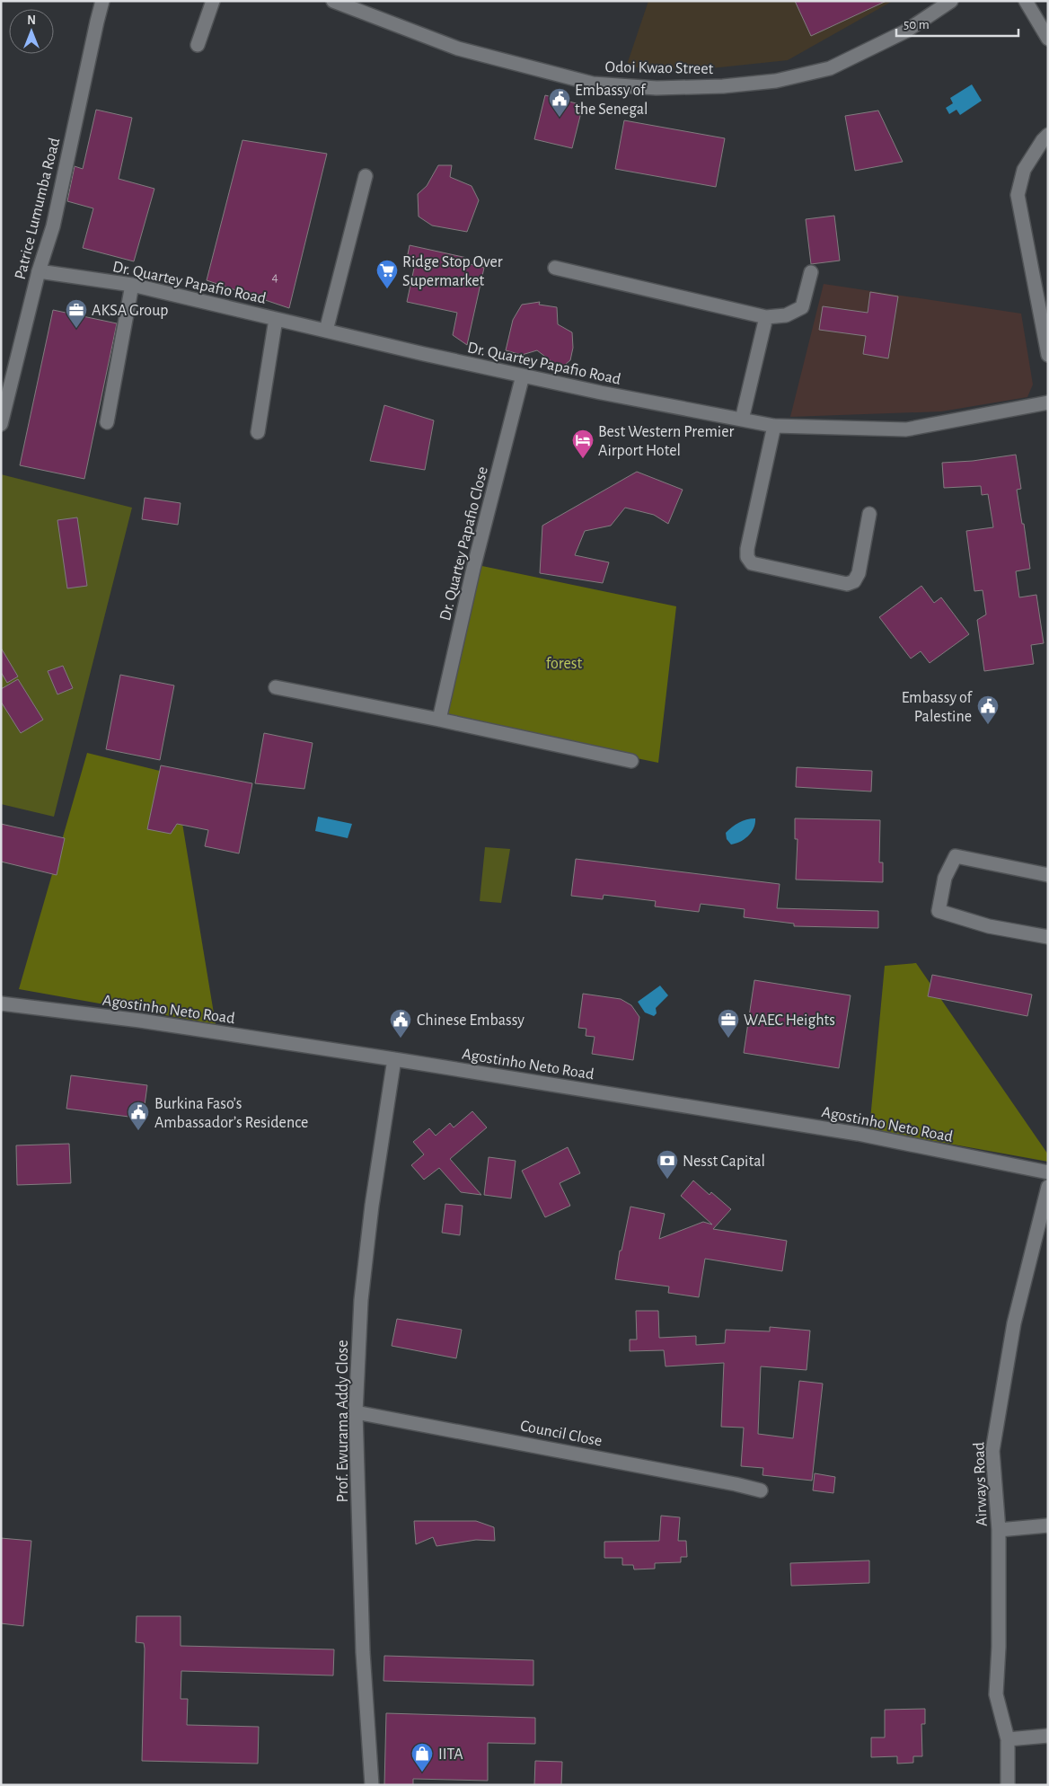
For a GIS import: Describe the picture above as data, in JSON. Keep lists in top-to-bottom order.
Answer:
{
  "streets": {
    "street": [
      "Odoi Kwao Street",
      "Patrice Lumumba Road",
      "Dr. Quartey Papafio Road",
      "Dr. Quartey Papafio Close",
      "Agostinho Neto Road",
      "Prof. Ewurama Addy Close",
      "Council Close",
      "Airways Road"
    ]
  },
  "crossings": [
    ["Patrice Lumumba Road", "Dr. Quartey Papafio Road"],
    ["Dr. Quartey Papafio Road", "Dr. Quartey Papafio Close"],
    ["Agostinho Neto Road", "Prof. Ewurama Addy Close"],
    ["Prof. Ewurama Addy Close", "Council Close"]
  ],
  "parks": ["forest"],
  "places": {
    "public building": [
      "Embassy of the Senegal",
      "Embassy of Palestine",
      "Chinese Embassy",
      "Burkina Faso’s Ambassador’s Residence"
    ],
    "supermarket": ["Ridge Stop Over Supermarket"],
    "office": ["AKSA Group", "WAEC Heights"],
    "hotel": ["Best Western Premier Airport Hotel"],
    "bank": ["Nesst Capital"],
    "shop": ["IITA"]
  },
  "house_numbers": ["4"],
  "scale_bar": "50 m",
  "north": "top"
}
